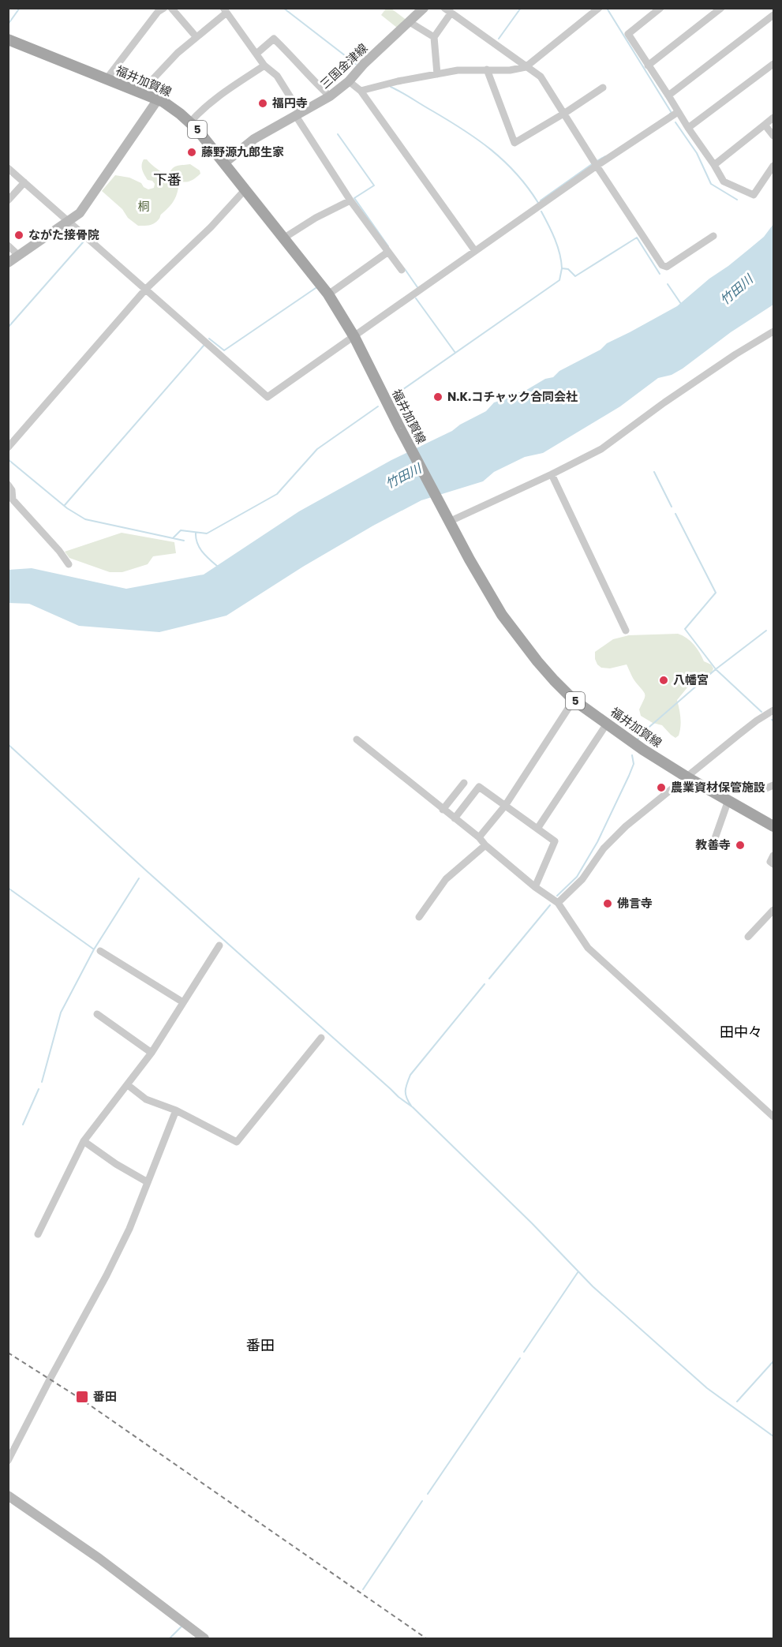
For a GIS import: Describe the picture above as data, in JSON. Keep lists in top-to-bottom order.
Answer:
{
  "streets": {
    "main road": ["三国金津線", "福井加賀線", "5"]
  },
  "crossings": [
    ["三国金津線", "福井加賀線"]
  ],
  "districts": ["下番", "田中々", "番田"],
  "water": ["竹田川"],
  "parks": ["桐"],
  "places": {
    "other": [
      "福円寺",
      "藤野源九郎生家",
      "ながた接骨院",
      "N.K.コチャック合同会社",
      "八幡宮",
      "農業資材保管施設",
      "教善寺",
      "佛言寺"
    ],
    "transit": ["番田"]
  }
}
